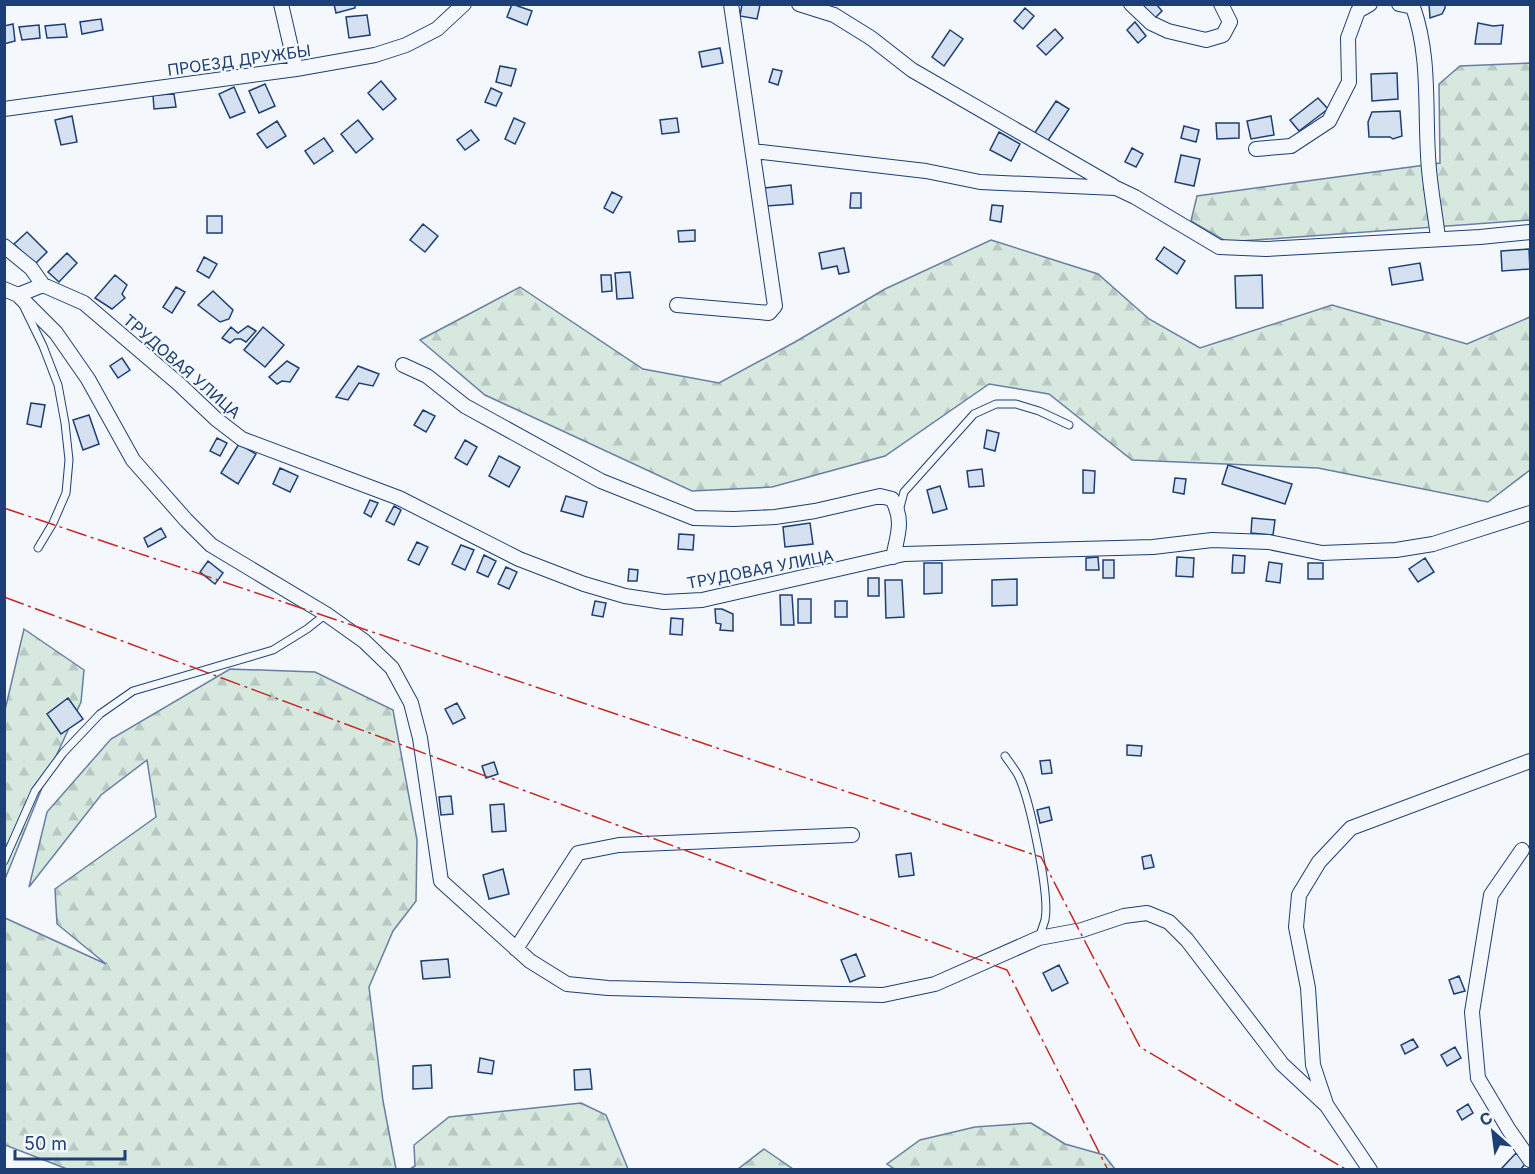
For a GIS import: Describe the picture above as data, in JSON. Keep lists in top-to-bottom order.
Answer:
{
  "streets": {
    "street": ["ПРОЕЗД ДРУЖБЫ", "ТРУДОВАЯ УЛИЦА"]
  },
  "scale_bar": "50 m",
  "north": "top left"
}
